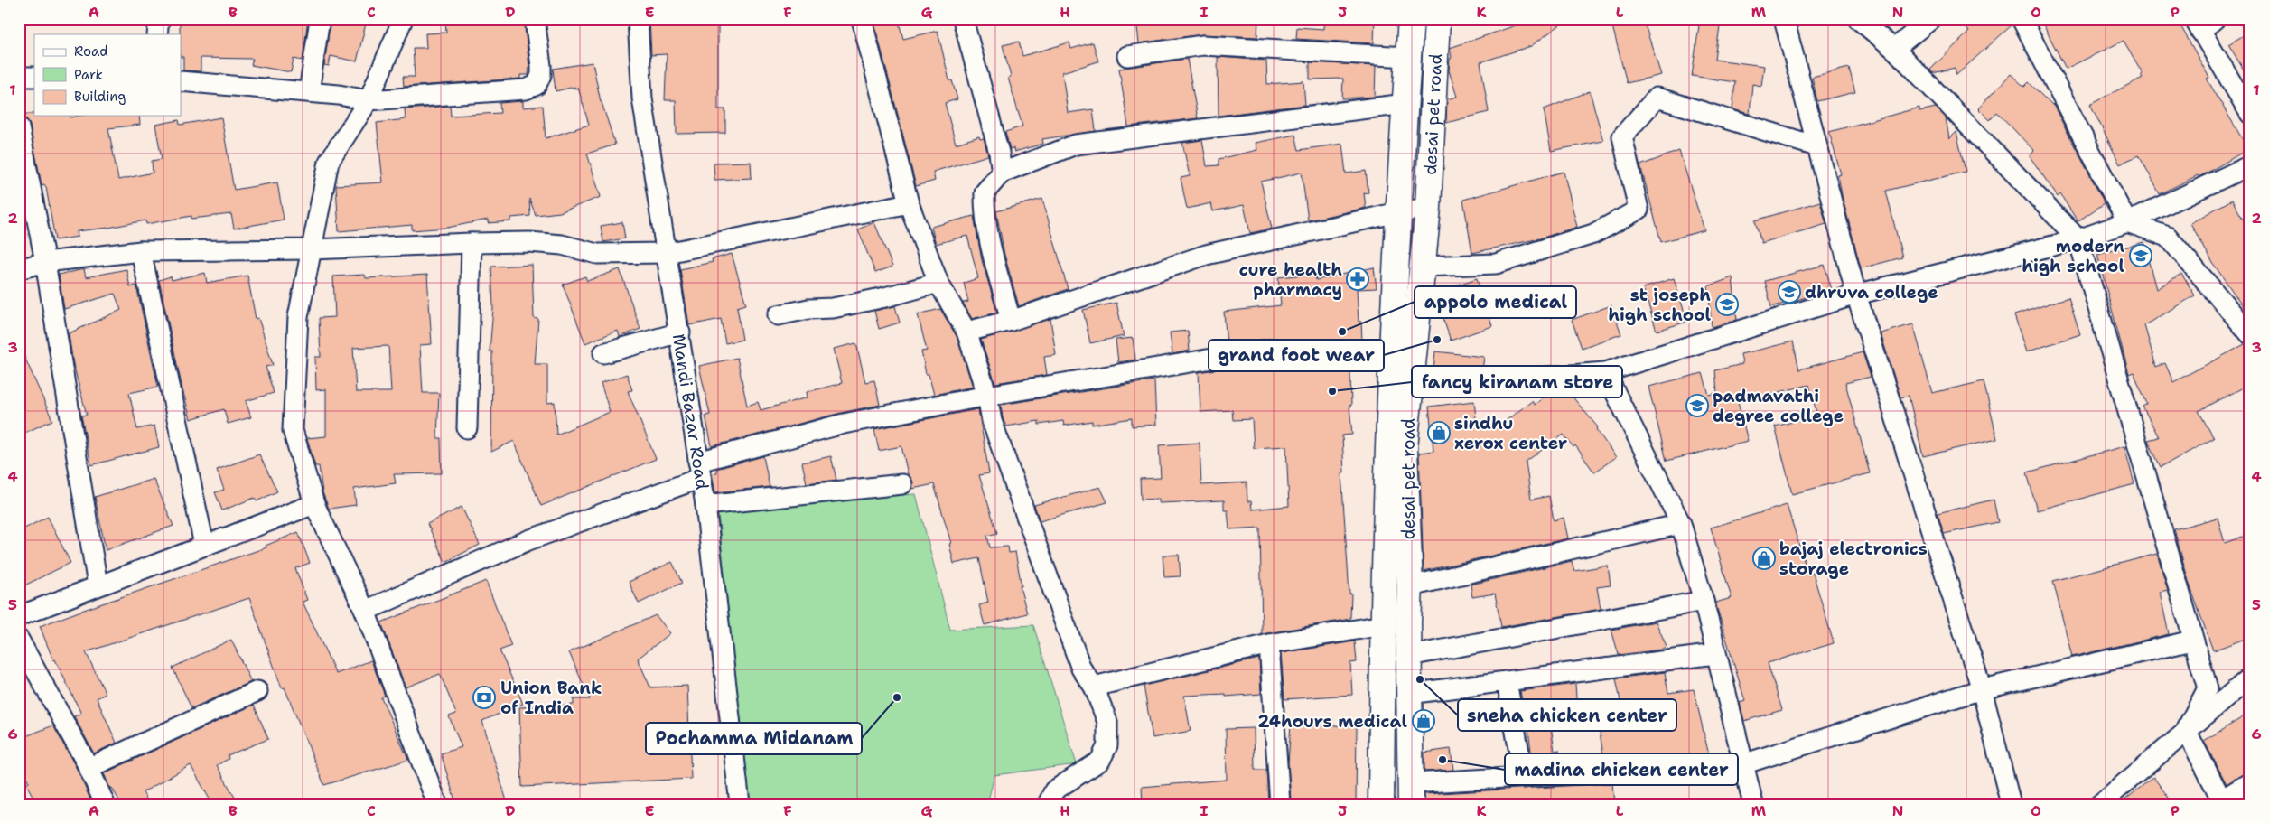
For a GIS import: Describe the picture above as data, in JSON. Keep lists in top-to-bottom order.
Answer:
{
  "streets": {
    "street": ["desai pet road", "Mandi Bazar Road"]
  },
  "places": {
    "school or university": [
      "modern high school",
      "dhruva college",
      "st joseph high school",
      "padmavathi degree college"
    ],
    "pharmacy": ["cure health pharmacy"],
    "other": [
      "appolo medical",
      "grand foot wear",
      "fancy kiranam store",
      "sneha chicken center",
      "Pochamma Midanam",
      "madina chicken center"
    ],
    "shop": ["sindhu xerox center", "bajaj electronics storage", "24hours medical"],
    "bank": ["Union Bank of India"]
  },
  "legend": ["Road", "Park", "Building"],
  "grid": {
    "columns": [
      "A",
      "B",
      "C",
      "D",
      "E",
      "F",
      "G",
      "H",
      "I",
      "J",
      "K",
      "L",
      "M",
      "N",
      "O",
      "P"
    ],
    "rows": [
      "1",
      "2",
      "3",
      "4",
      "5",
      "6"
    ]
  }
}
